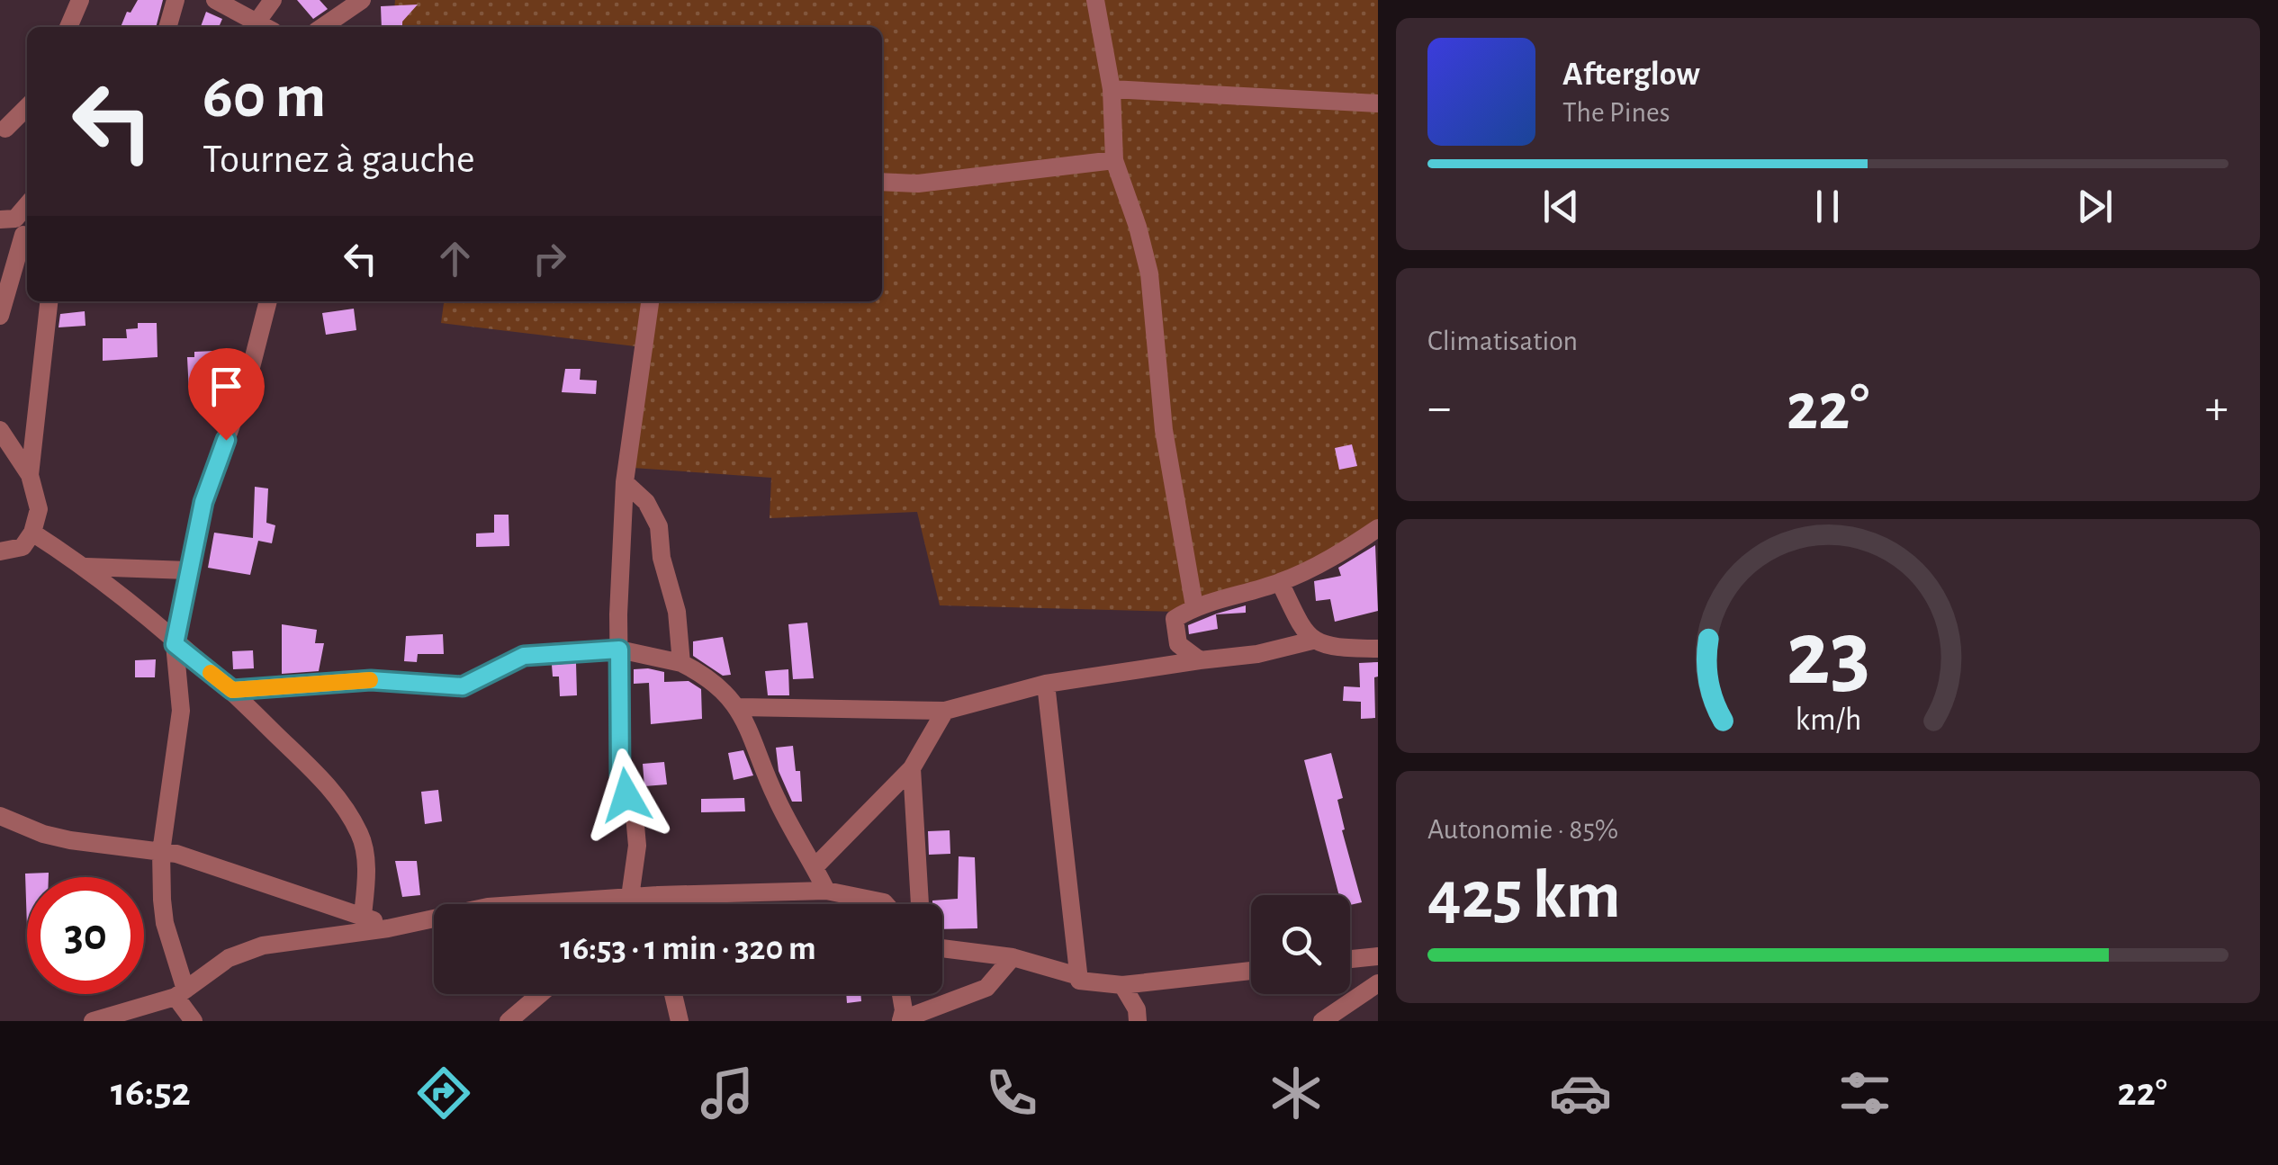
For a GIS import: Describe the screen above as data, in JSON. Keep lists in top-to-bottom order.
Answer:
{
  "page": {
    "turn": ["60 m", "Tournez à gauche"],
    "song": ["Afterglow", "The Pines"],
    "tile": [
      "Climatisation",
      ["Autonomie · 85%", "425 km"]
    ],
    "heat": ["−", "22°", "+"],
    "limit": "30",
    "trip": "16:53 · 1 min · 320 m",
    "tabs": ["16:52", "22°"],
    "gauge": ["23", "km/h"]
  }
}
